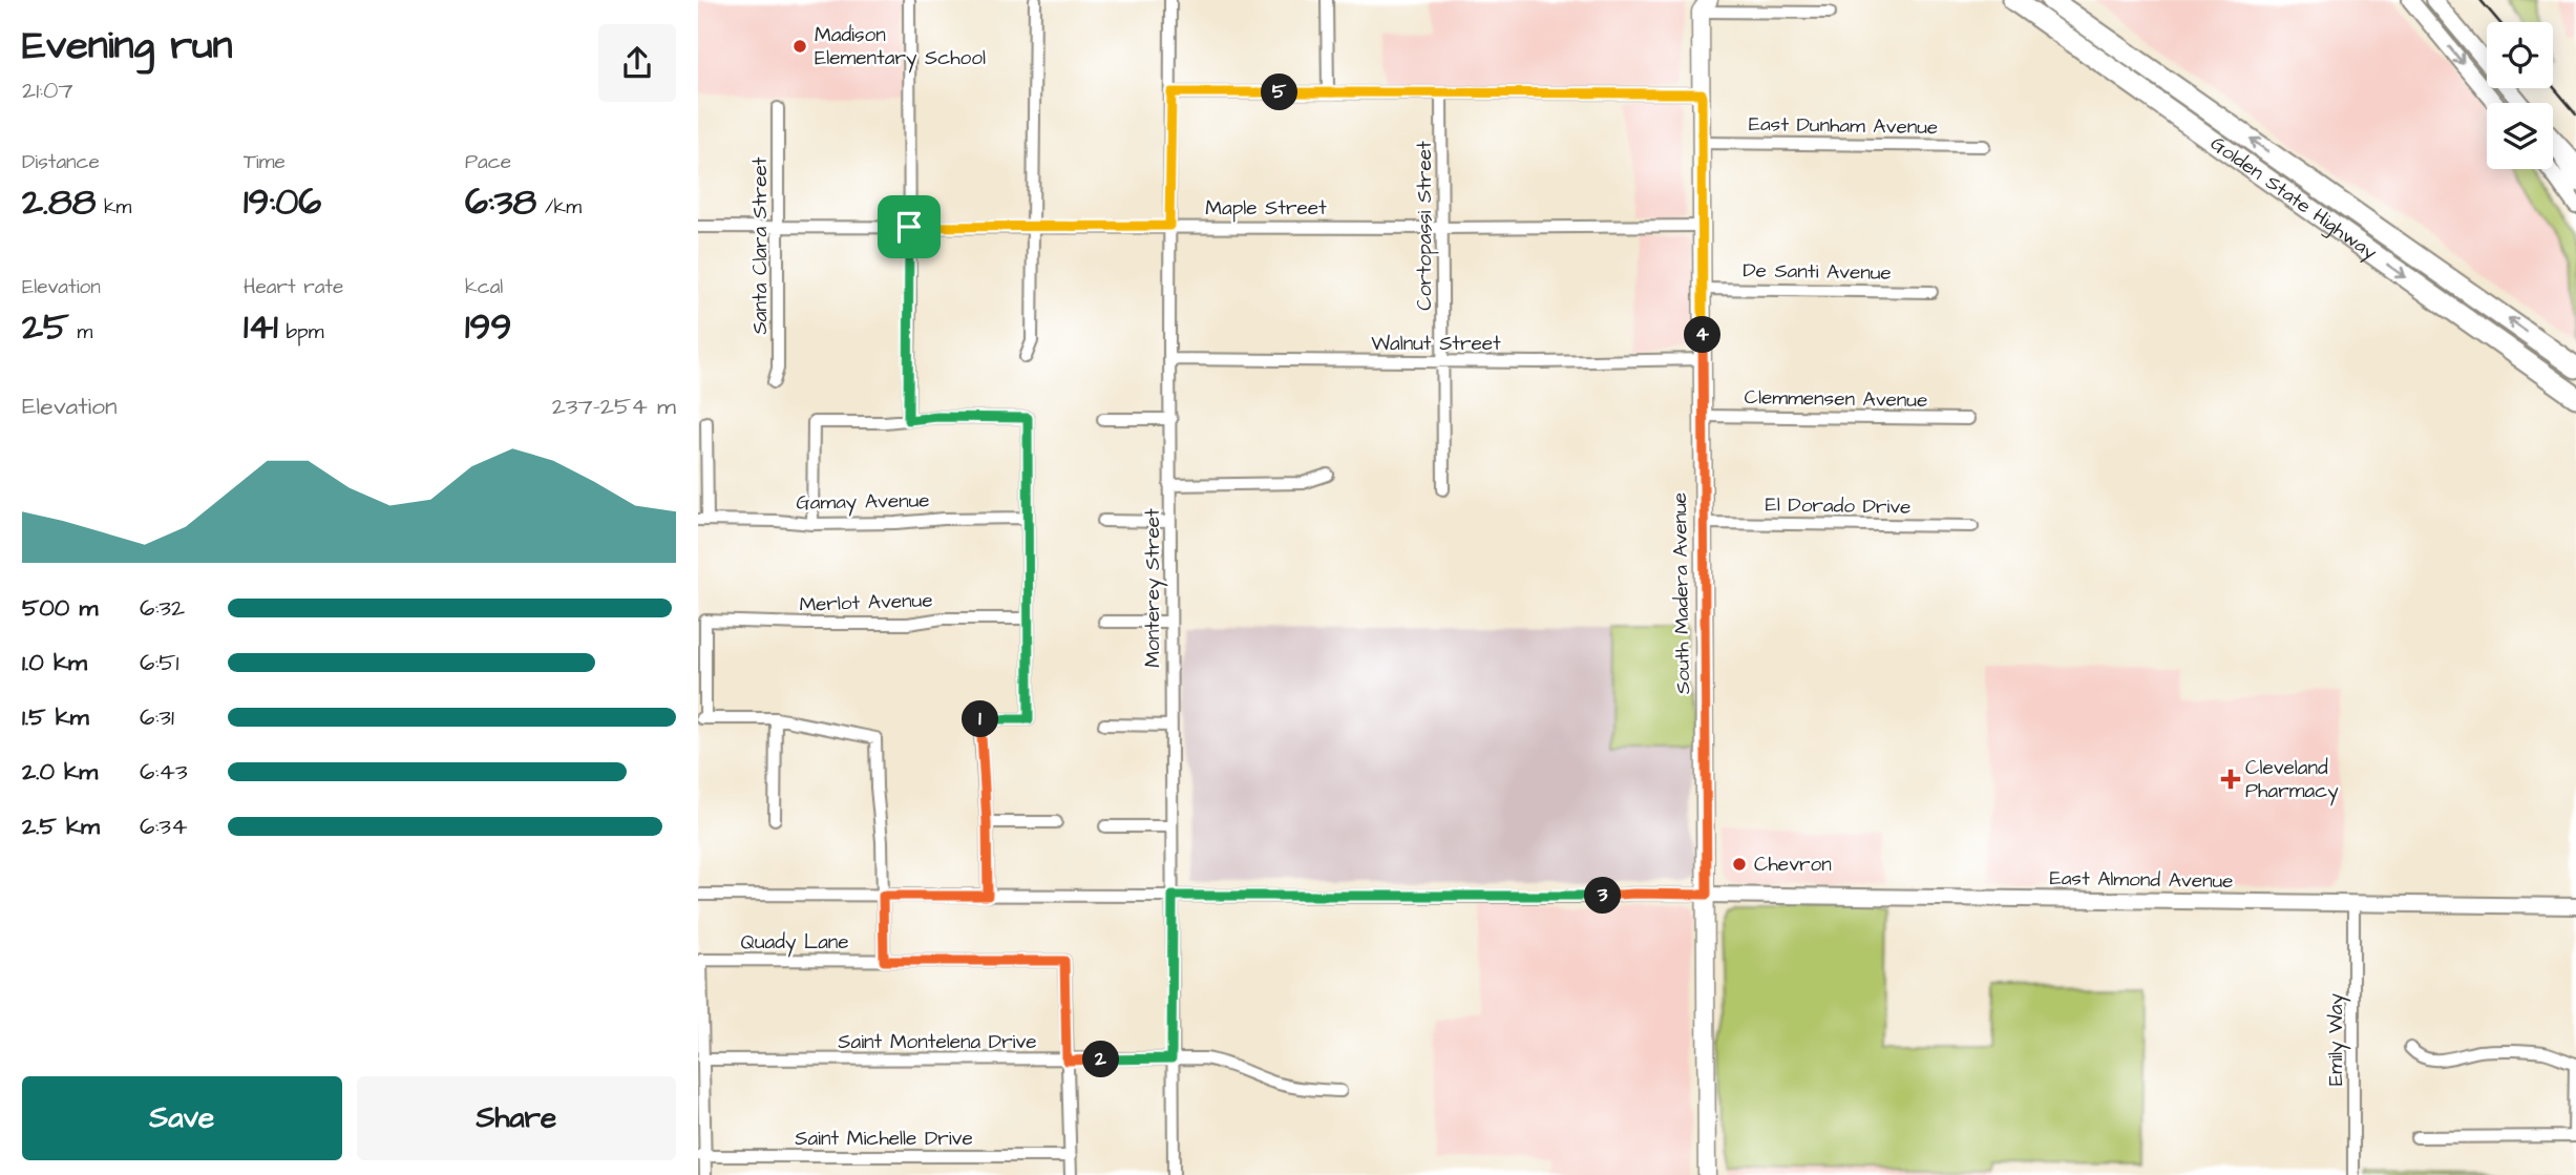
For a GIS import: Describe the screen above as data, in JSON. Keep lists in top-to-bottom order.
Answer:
{
  "streets": {
    "highway": ["Golden State Highway"],
    "main road": ["South Madera Avenue", "East Almond Avenue"],
    "street": [
      "East Dunham Avenue",
      "Maple Street",
      "Cortopassi Street",
      "Santa Clara Street",
      "De Santi Avenue",
      "Walnut Street",
      "Clemmensen Avenue",
      "Gamay Avenue",
      "El Dorado Drive",
      "Monterey Street",
      "Merlot Avenue",
      "Quady Lane",
      "Emily Way",
      "Saint Montelena Drive",
      "Saint Michelle Drive"
    ]
  },
  "crossings": [
    ["East Dunham Avenue", "South Madera Avenue"],
    ["Maple Street", "Cortopassi Street"],
    ["Maple Street", "Santa Clara Street"],
    ["Maple Street", "Monterey Street"],
    ["Maple Street", "South Madera Avenue"],
    ["Cortopassi Street", "Walnut Street"],
    ["De Santi Avenue", "South Madera Avenue"],
    ["Walnut Street", "Monterey Street"],
    ["Walnut Street", "South Madera Avenue"],
    ["Clemmensen Avenue", "South Madera Avenue"],
    ["El Dorado Drive", "South Madera Avenue"],
    ["Monterey Street", "Saint Montelena Drive"],
    ["South Madera Avenue", "East Almond Avenue"],
    ["East Almond Avenue", "Emily Way"],
    ["Quady Lane", "Saint Montelena Drive"]
  ],
  "places": {
    "other": ["Madison Elementary School", "Chevron"],
    "health": ["Cleveland Pharmacy"]
  },
  "page": {
    "heading": ["Evening run", "21:07"],
    "pins": [
      "5",
      "4",
      "1",
      "3",
      "2"
    ],
    "stats": [
      ["Distance", "2.88 km"],
      ["Time", "19:06"],
      ["Pace", "6:38 /km"],
      ["Elevation", "25 m"],
      ["Heart rate", "141 bpm"],
      ["kcal", "199"]
    ],
    "chart": ["Elevation", "237–254 m"],
    "list": [
      {
        "name": "500 m",
        "note": "6:32"
      },
      {
        "name": "1.0 km",
        "note": "6:51"
      },
      {
        "name": "1.5 km",
        "note": "6:31"
      },
      {
        "name": "2.0 km",
        "note": "6:43"
      },
      {
        "name": "2.5 km",
        "note": "6:34"
      }
    ],
    "buttons": ["Save", "Share"]
  }
}
